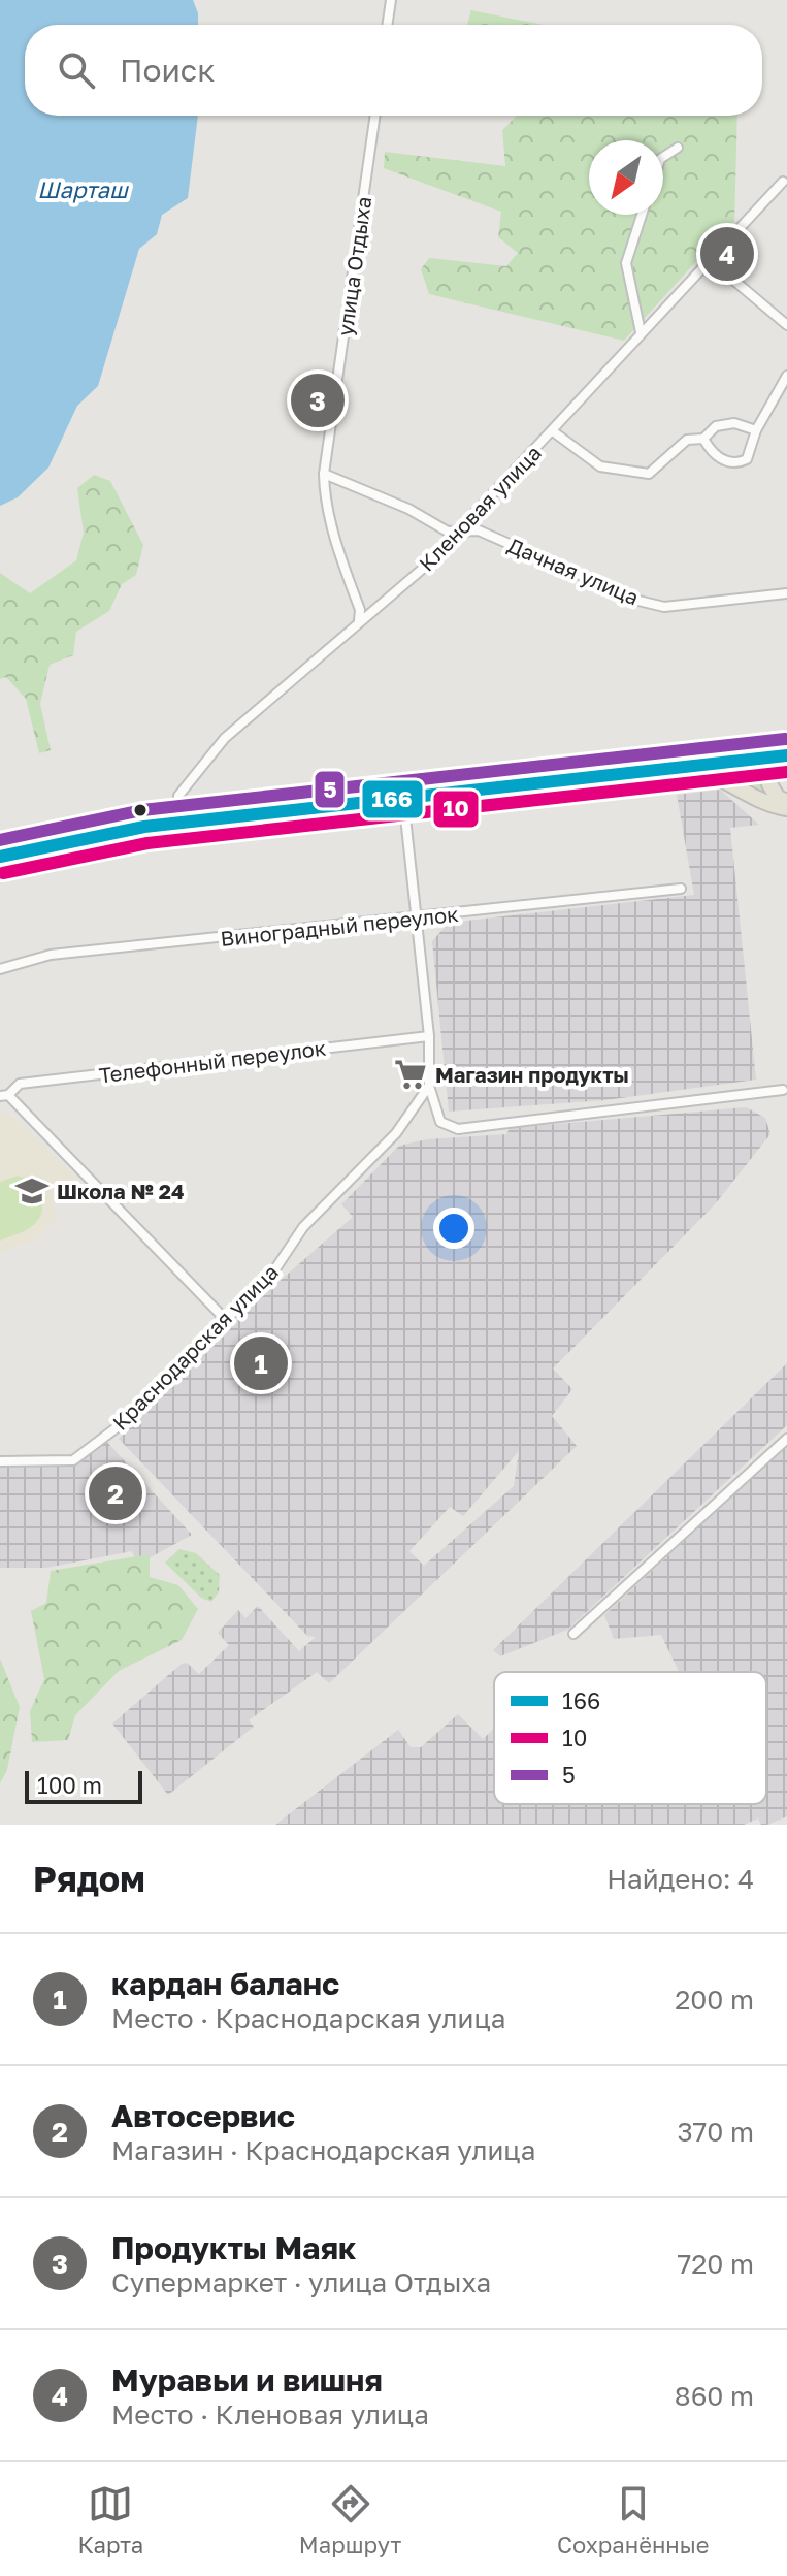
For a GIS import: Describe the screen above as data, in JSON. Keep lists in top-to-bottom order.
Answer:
{
  "streets": {
    "street": [
      "улица Отдыха",
      "Кленовая улица",
      "Дачная улица",
      "Виноградный переулок",
      "Телефонный переулок",
      "Краснодарская улица"
    ]
  },
  "crossings": [
    ["улица Отдыха", "Кленовая улица"],
    ["улица Отдыха", "Дачная улица"],
    ["Кленовая улица", "Дачная улица"]
  ],
  "water": ["Шарташ"],
  "places": {
    "supermarket": ["Магазин продукты"],
    "school or university": ["Школа № 24"]
  },
  "lines": ["transit line 5", "transit line 166", "transit line 10"],
  "legend": ["166", "10", "5"],
  "scale_bar": "100 m",
  "north": "bottom left",
  "page": {
    "search": "Поиск",
    "pins": [
      "4",
      "3",
      "1",
      "2"
    ],
    "scale": "100 m",
    "heading": ["Рядом", "Найдено: 4"],
    "list": [
      {
        "mark": "1",
        "name": "кардан баланс",
        "note": "Место · Краснодарская улица",
        "value": "200 m"
      },
      {
        "mark": "2",
        "name": "Автосервис",
        "note": "Магазин · Краснодарская улица",
        "value": "370 m"
      },
      {
        "mark": "3",
        "name": "Продукты Маяк",
        "note": "Супермаркет · улица Отдыха",
        "value": "720 m"
      },
      {
        "mark": "4",
        "name": "Муравьи и вишня",
        "note": "Место · Кленовая улица",
        "value": "860 m"
      }
    ],
    "nav": ["Карта", "Маршрут", "Сохранённые"]
  }
}
